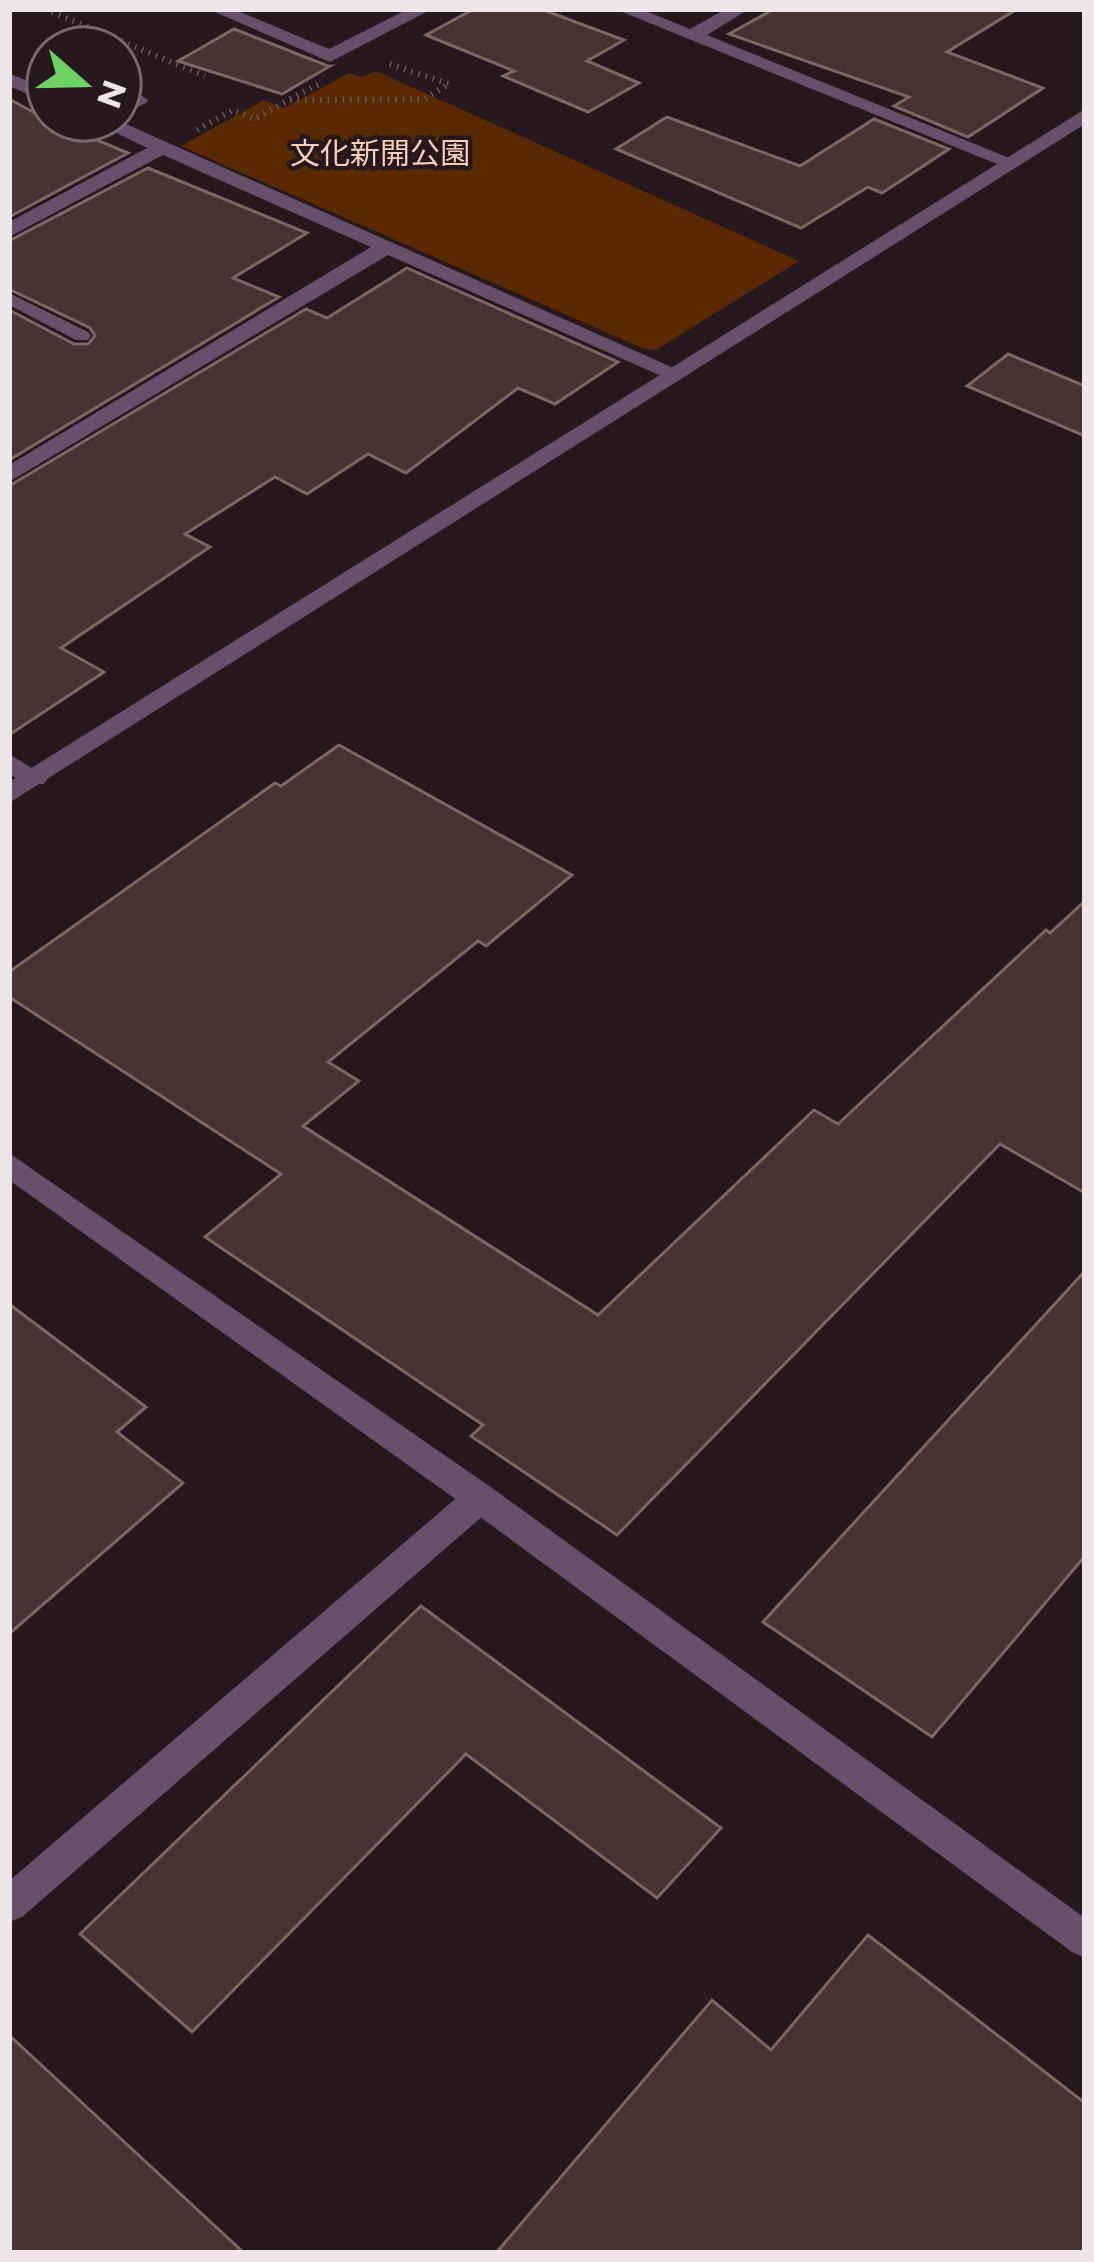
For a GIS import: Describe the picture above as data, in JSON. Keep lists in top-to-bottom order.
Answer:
{
  "parks": ["文化新開公園"],
  "north": "right"
}
